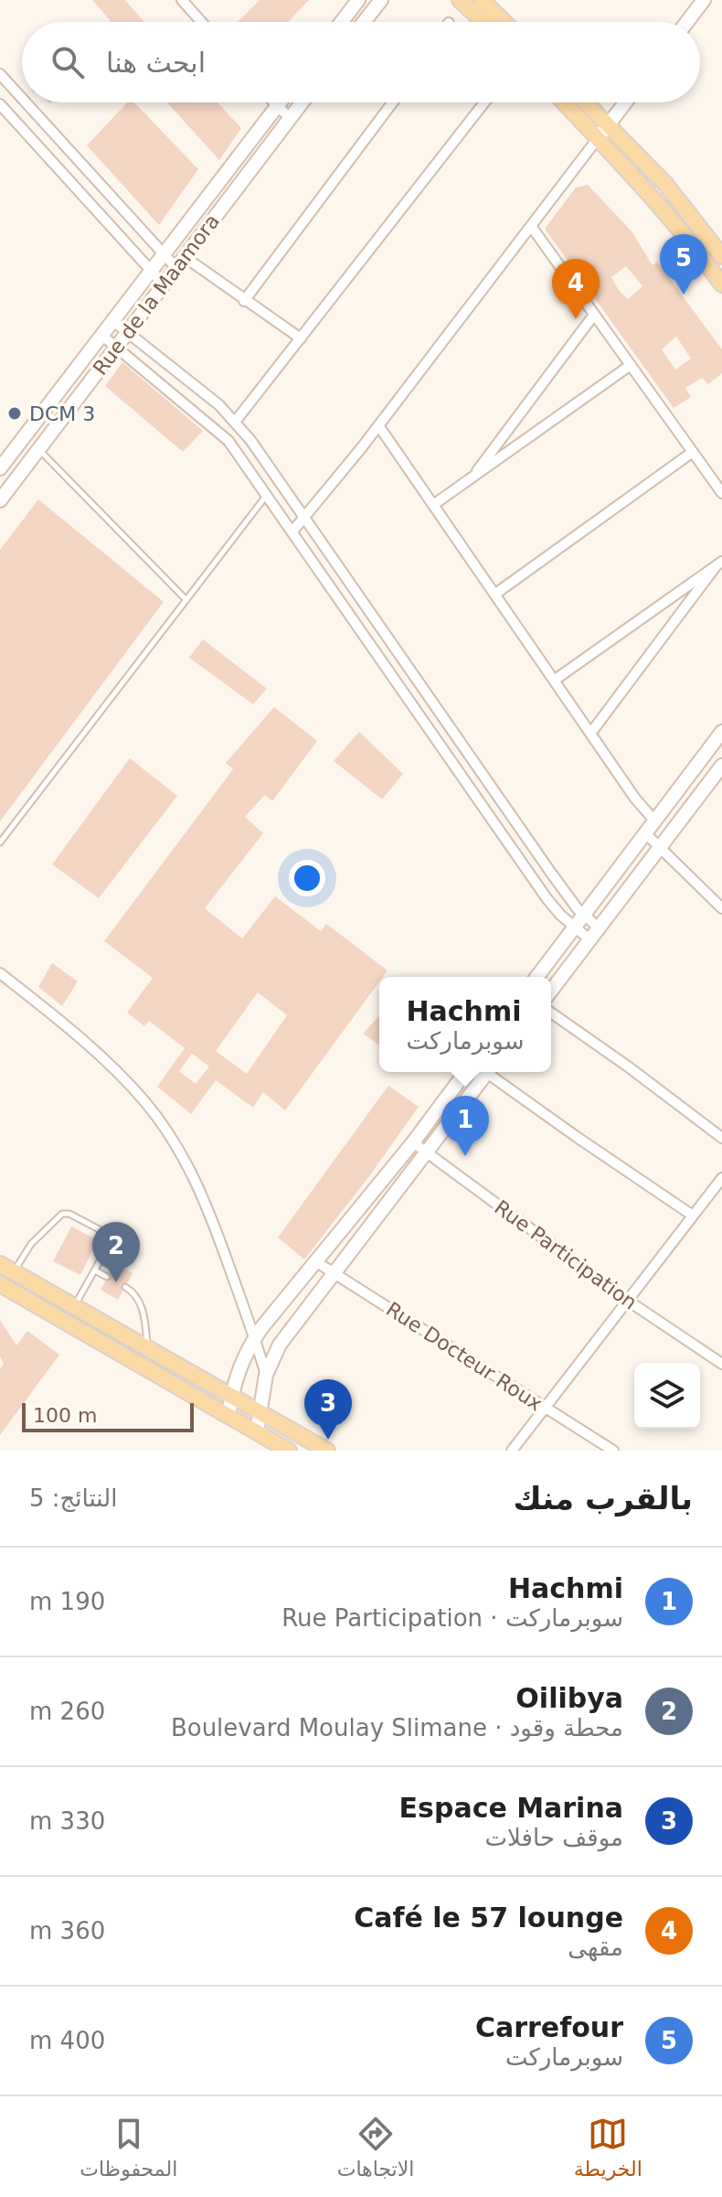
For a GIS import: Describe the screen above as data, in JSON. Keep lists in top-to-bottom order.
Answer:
{
  "streets": {
    "street": ["Rue de la Maamora", "Rue Participation", "Rue Docteur Roux"]
  },
  "places": ["DCM 3"],
  "scale_bar": "100 m",
  "page": {
    "search": "ابحث هنا",
    "pins": [
      "5",
      "4",
      "1",
      "2",
      "3"
    ],
    "popup": ["Hachmi", "سوبرماركت"],
    "scale": "100 m",
    "heading": ["بالقرب منك", "النتائج: 5"],
    "list": [
      {
        "mark": "1",
        "name": "Hachmi",
        "note": "سوبرماركت · Rue Participation",
        "value": "190 m"
      },
      {
        "mark": "2",
        "name": "Oilibya",
        "note": "محطة وقود · Boulevard Moulay Slimane",
        "value": "260 m"
      },
      {
        "mark": "3",
        "name": "Espace Marina",
        "note": "موقف حافلات",
        "value": "330 m"
      },
      {
        "mark": "4",
        "name": "Café le 57 lounge",
        "note": "مقهى",
        "value": "360 m"
      },
      {
        "mark": "5",
        "name": "Carrefour",
        "note": "سوبرماركت",
        "value": "400 m"
      }
    ],
    "nav": ["الخريطة", "الاتجاهات", "المحفوظات"]
  }
}
